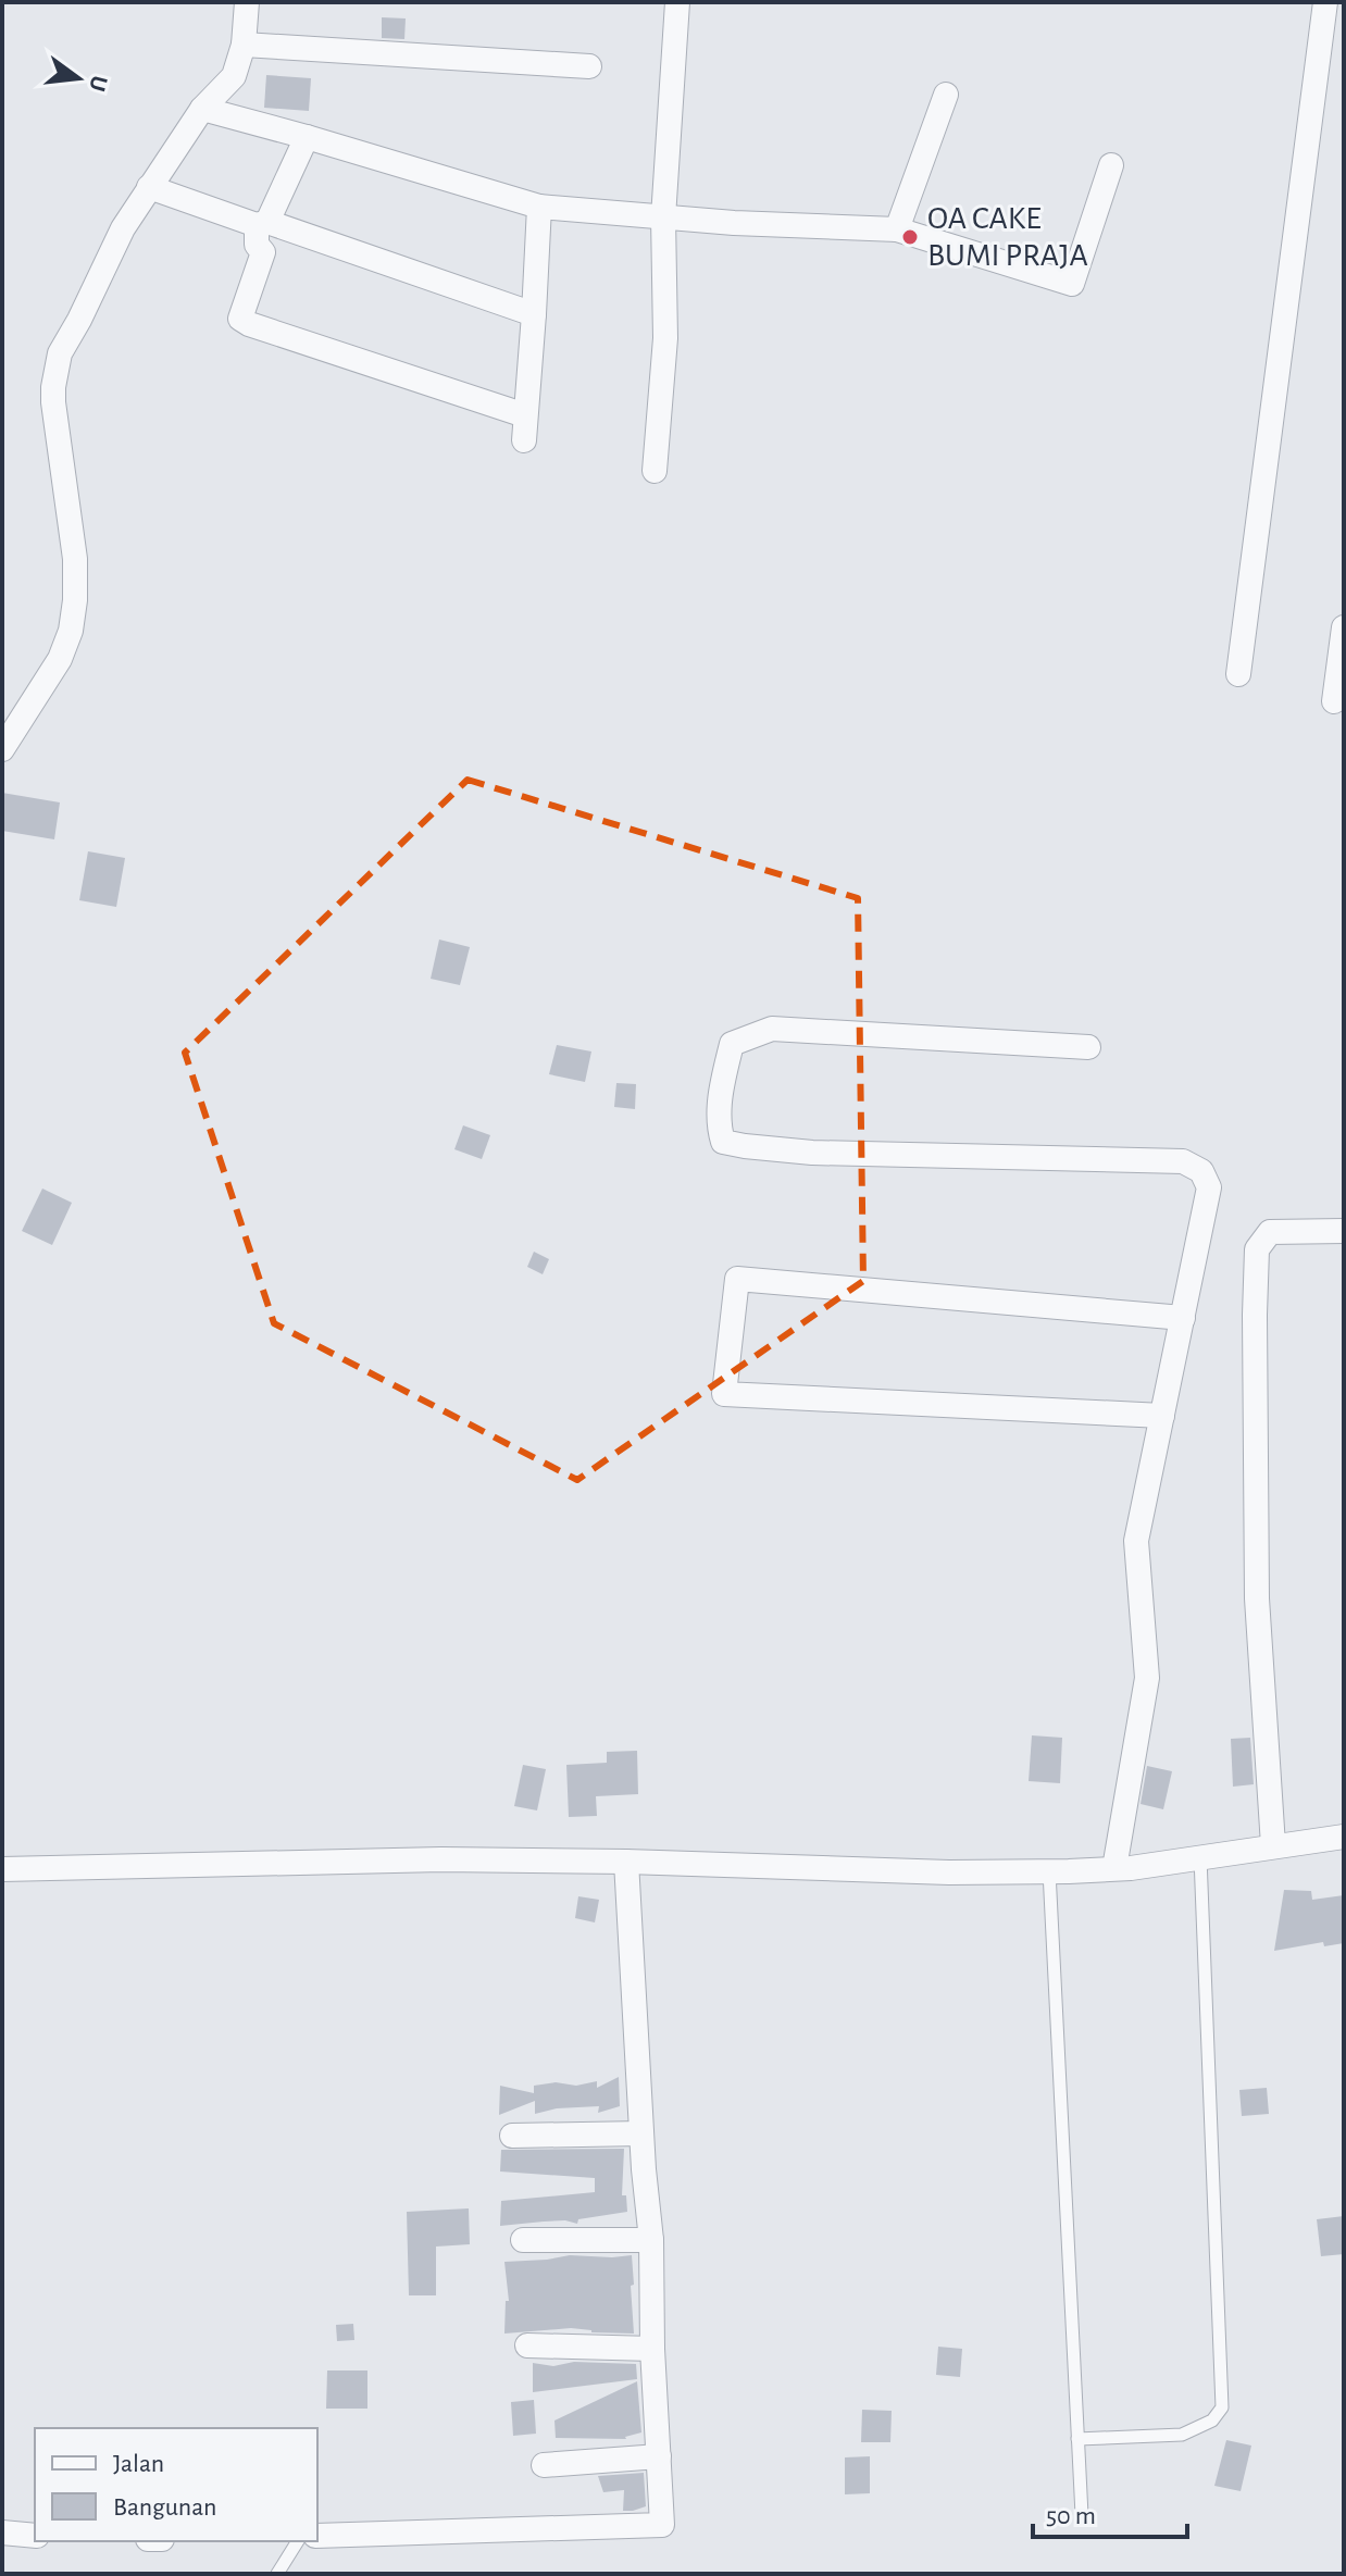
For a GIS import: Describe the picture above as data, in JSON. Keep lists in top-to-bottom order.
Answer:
{
  "places": ["OA CAKE BUMI PRAJA"],
  "legend": ["Jalan", "Bangunan"],
  "scale_bar": "50 m",
  "north": "right"
}
